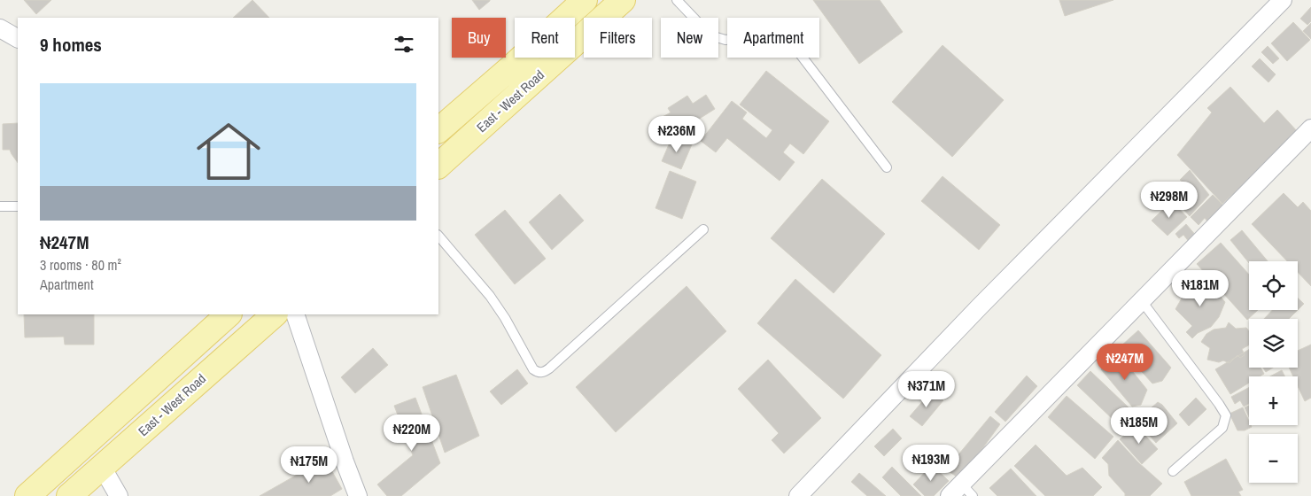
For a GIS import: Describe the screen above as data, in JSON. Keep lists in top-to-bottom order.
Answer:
{
  "streets": {
    "main road": ["East - West Road"]
  },
  "page": {
    "chip": [
      "Buy",
      "Rent",
      "Filters",
      "New",
      "Apartment"
    ],
    "heading": "9 homes",
    "list": [
      {
        "name": "₦247M",
        "note": "3 rooms · 80 m² · Apartment"
      }
    ],
    "price": [
      "₦236M",
      "₦298M",
      "₦181M",
      "₦247M",
      "₦371M",
      "₦185M",
      "₦220M",
      "₦193M",
      "₦175M"
    ],
    "map_buttons": ["+", "−"]
  }
}
